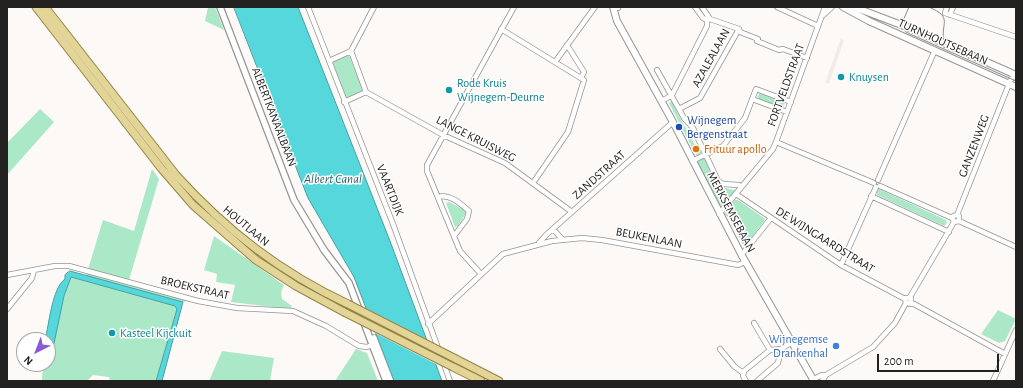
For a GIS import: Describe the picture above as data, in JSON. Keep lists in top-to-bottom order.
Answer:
{
  "streets": {
    "main road": ["TURNHOUTSEBAAN", "MERKSEMSEBAAN", "HOUTLAAN"],
    "street": [
      "AZALEALAAN",
      "FORTVELDSTRAAT",
      "ALBERTKANAALBAAN",
      "LANGE KRUISWEG",
      "GANZENWEG",
      "ZANDSTRAAT",
      "VAARTDIJK",
      "BEUKENLAAN",
      "DE WIJNGAARDSTRAAT",
      "BROEKSTRAAT"
    ]
  },
  "crossings": [
    ["TURNHOUTSEBAAN", "GANZENWEG"],
    ["AZALEALAAN", "MERKSEMSEBAAN"],
    ["FORTVELDSTRAAT", "MERKSEMSEBAAN"],
    ["FORTVELDSTRAAT", "DE WIJNGAARDSTRAAT"],
    ["ALBERTKANAALBAAN", "BROEKSTRAAT"],
    ["LANGE KRUISWEG", "ZANDSTRAAT"],
    ["ZANDSTRAAT", "VAARTDIJK"],
    ["ZANDSTRAAT", "MERKSEMSEBAAN"],
    ["ZANDSTRAAT", "BEUKENLAAN"],
    ["MERKSEMSEBAAN", "BEUKENLAAN"]
  ],
  "water": ["Albert Canal"],
  "places": [
    "Knuysen",
    "Rode Kruis Wijnegem-Deurne",
    "Wijnegem Bergenstraat",
    "Frituur apollo",
    "Kasteel Kijckuit",
    "Wijnegemse Drankenhal"
  ],
  "scale_bar": "200 m",
  "north": "bottom left"
}
